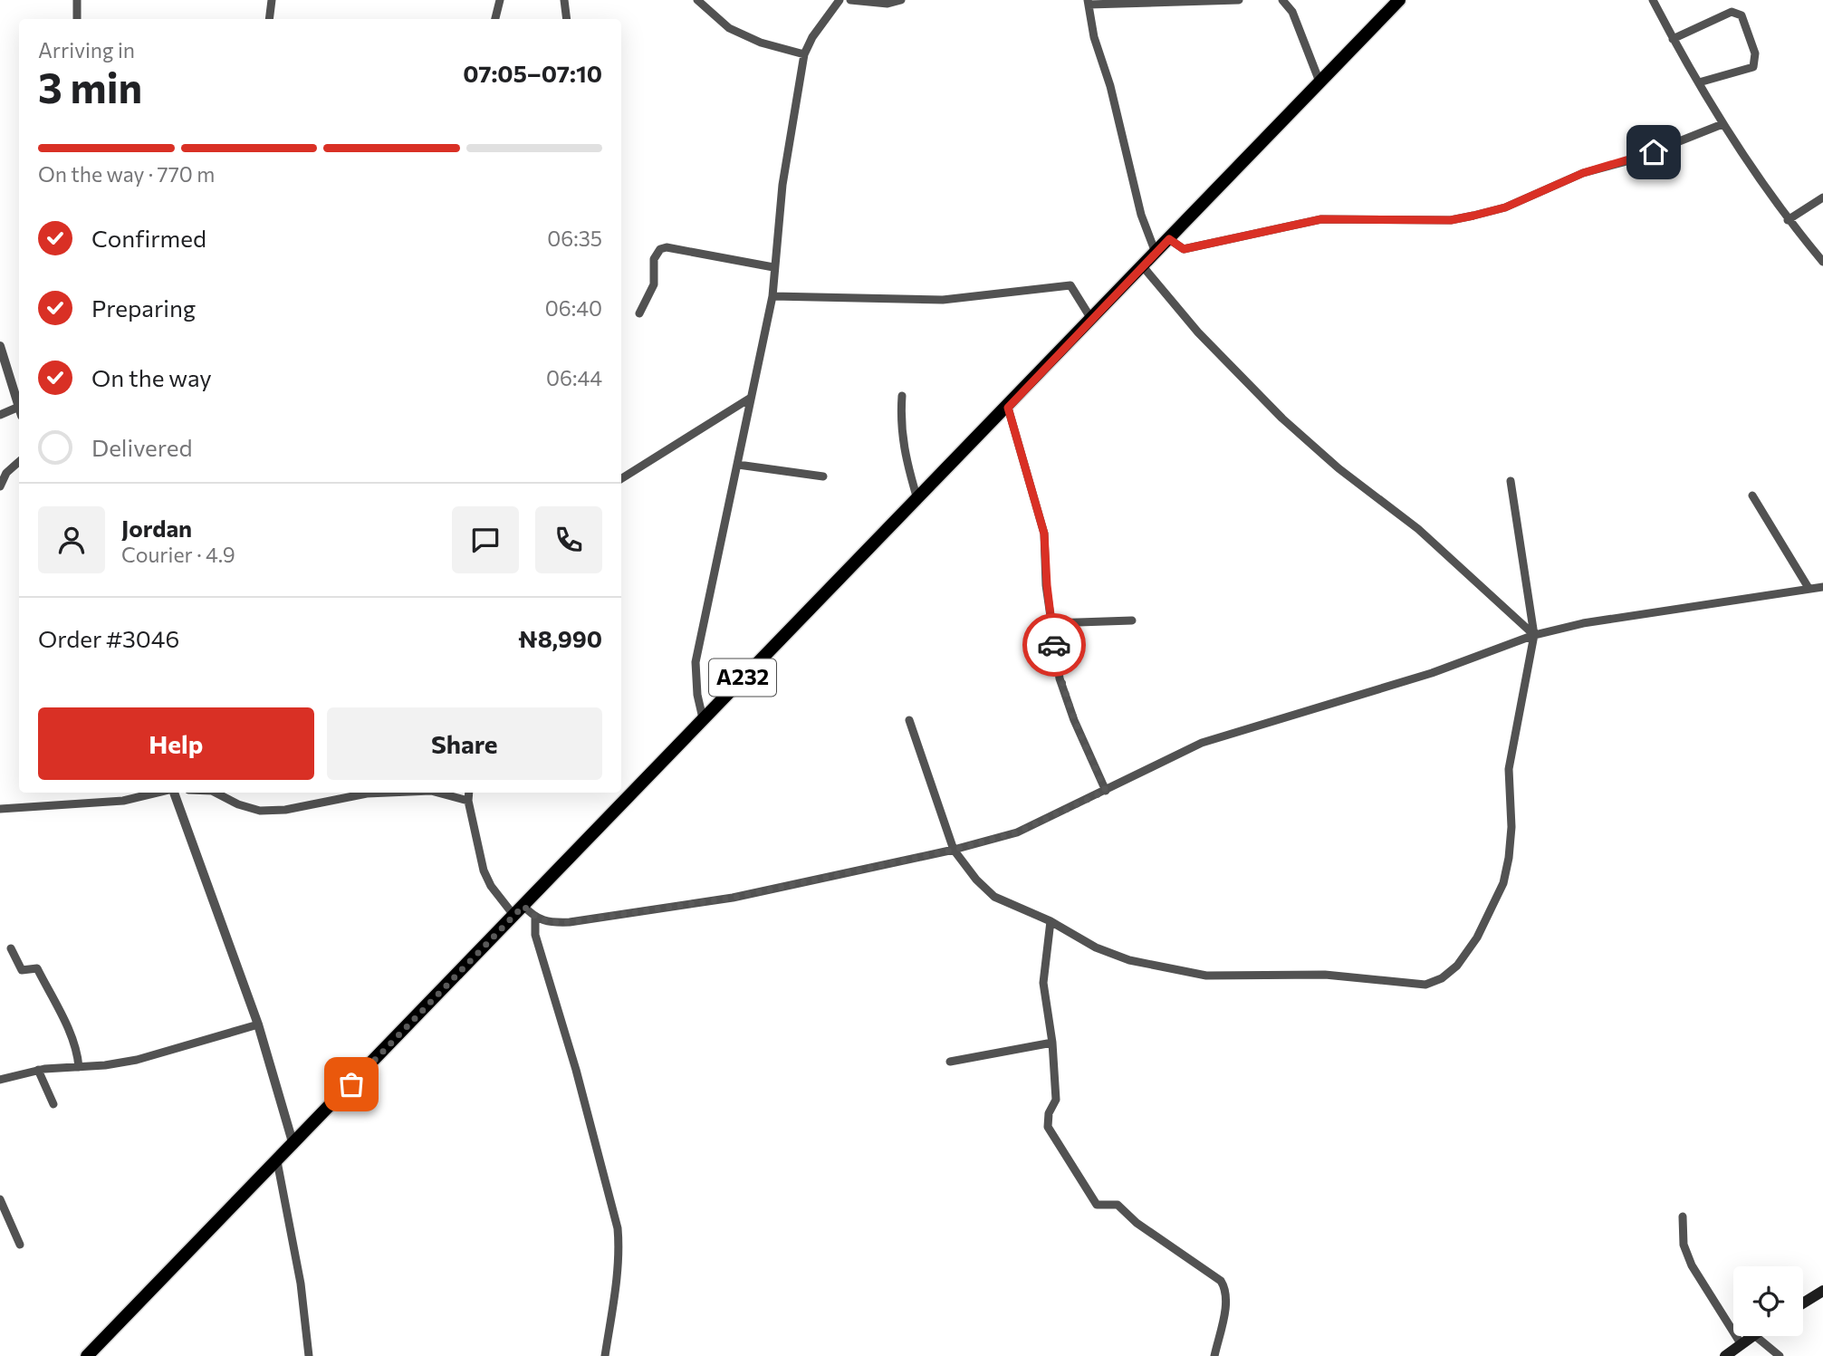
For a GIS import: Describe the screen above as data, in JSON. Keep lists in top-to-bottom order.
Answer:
{
  "streets": {
    "main road": ["A232"]
  },
  "page": {
    "heading": ["3 min", "Arriving in", "07:05–07:10"],
    "panel": [
      "Jordan",
      "Courier · 4.9",
      "Order #3046",
      "₦8,990"
    ],
    "bar": "On the way · 770 m",
    "list": [
      ["Confirmed", "06:35"],
      ["Preparing", "06:40"],
      ["On the way", "06:44"],
      "Delivered"
    ],
    "buttons": ["Help", "Share"]
  }
}
